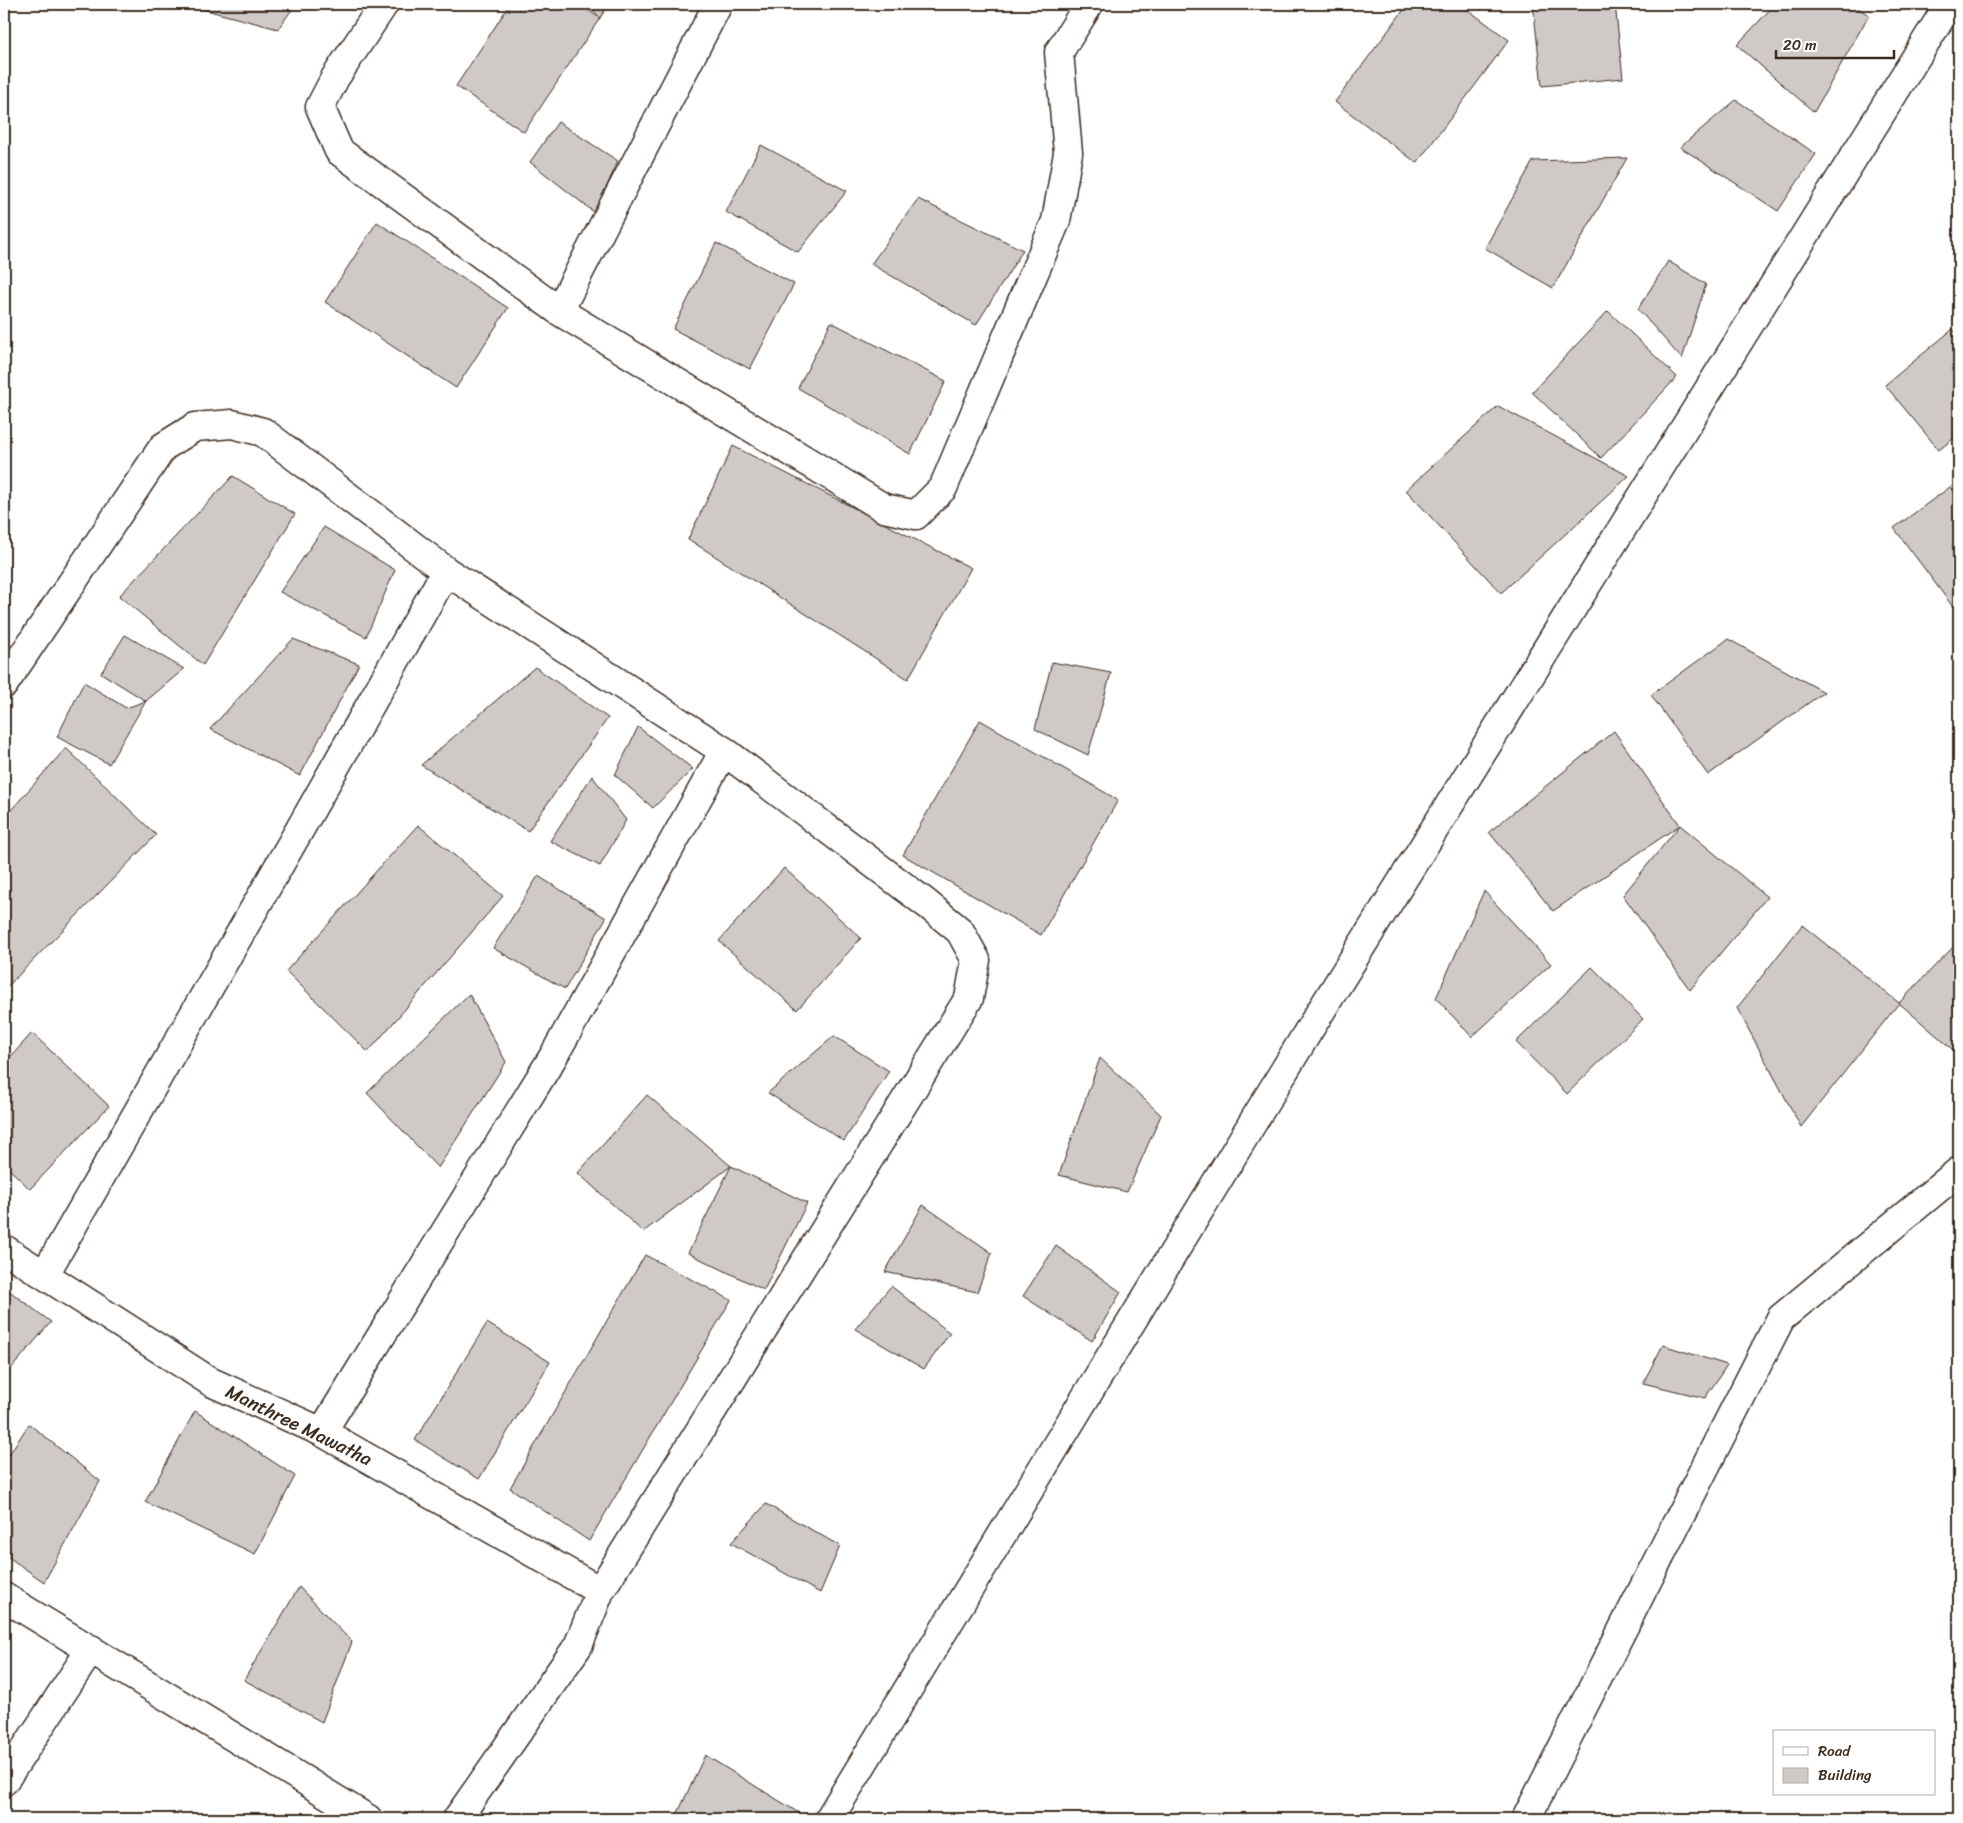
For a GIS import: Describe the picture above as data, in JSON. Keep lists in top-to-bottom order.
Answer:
{
  "streets": {
    "street": ["Manthree Mawatha"]
  },
  "legend": ["Road", "Building"],
  "scale_bar": "20 m"
}
